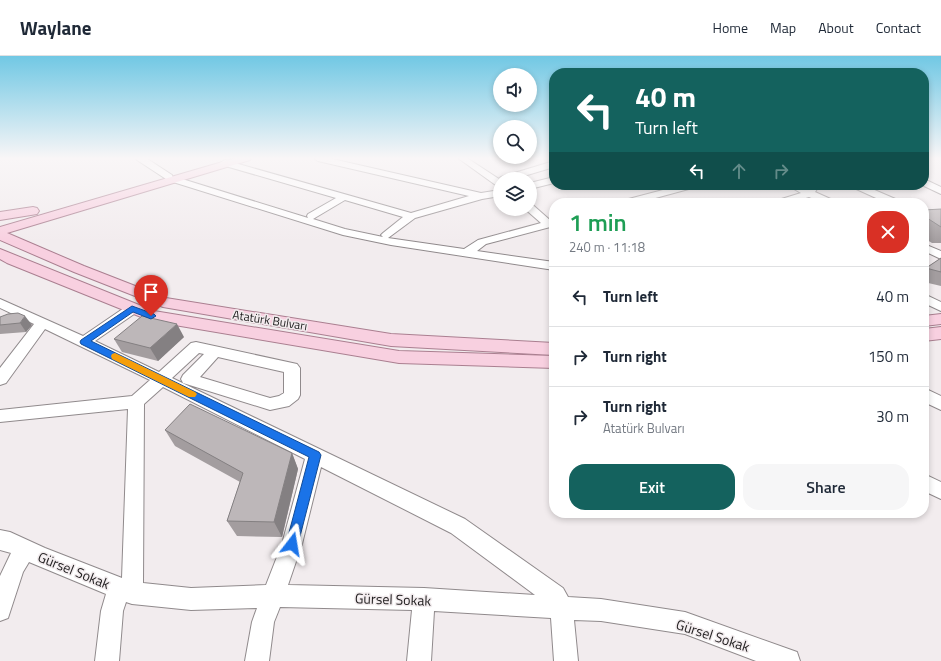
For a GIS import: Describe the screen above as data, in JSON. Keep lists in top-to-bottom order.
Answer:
{
  "streets": {
    "main road": ["Atatürk Bulvarı"],
    "street": ["Gürsel Sokak"]
  },
  "page": {
    "header": "Waylane",
    "nav": [
      "Home",
      "Map",
      "About",
      "Contact"
    ],
    "turn": ["40 m", "Turn left"],
    "heading": ["1 min", "240 m · 11:18"],
    "list": [
      {
        "name": "Turn left",
        "value": "40 m"
      },
      {
        "name": "Turn right",
        "value": "150 m"
      },
      {
        "name": "Turn right",
        "note": "Atatürk Bulvarı",
        "value": "30 m"
      }
    ],
    "buttons": ["Exit", "Share"]
  }
}
